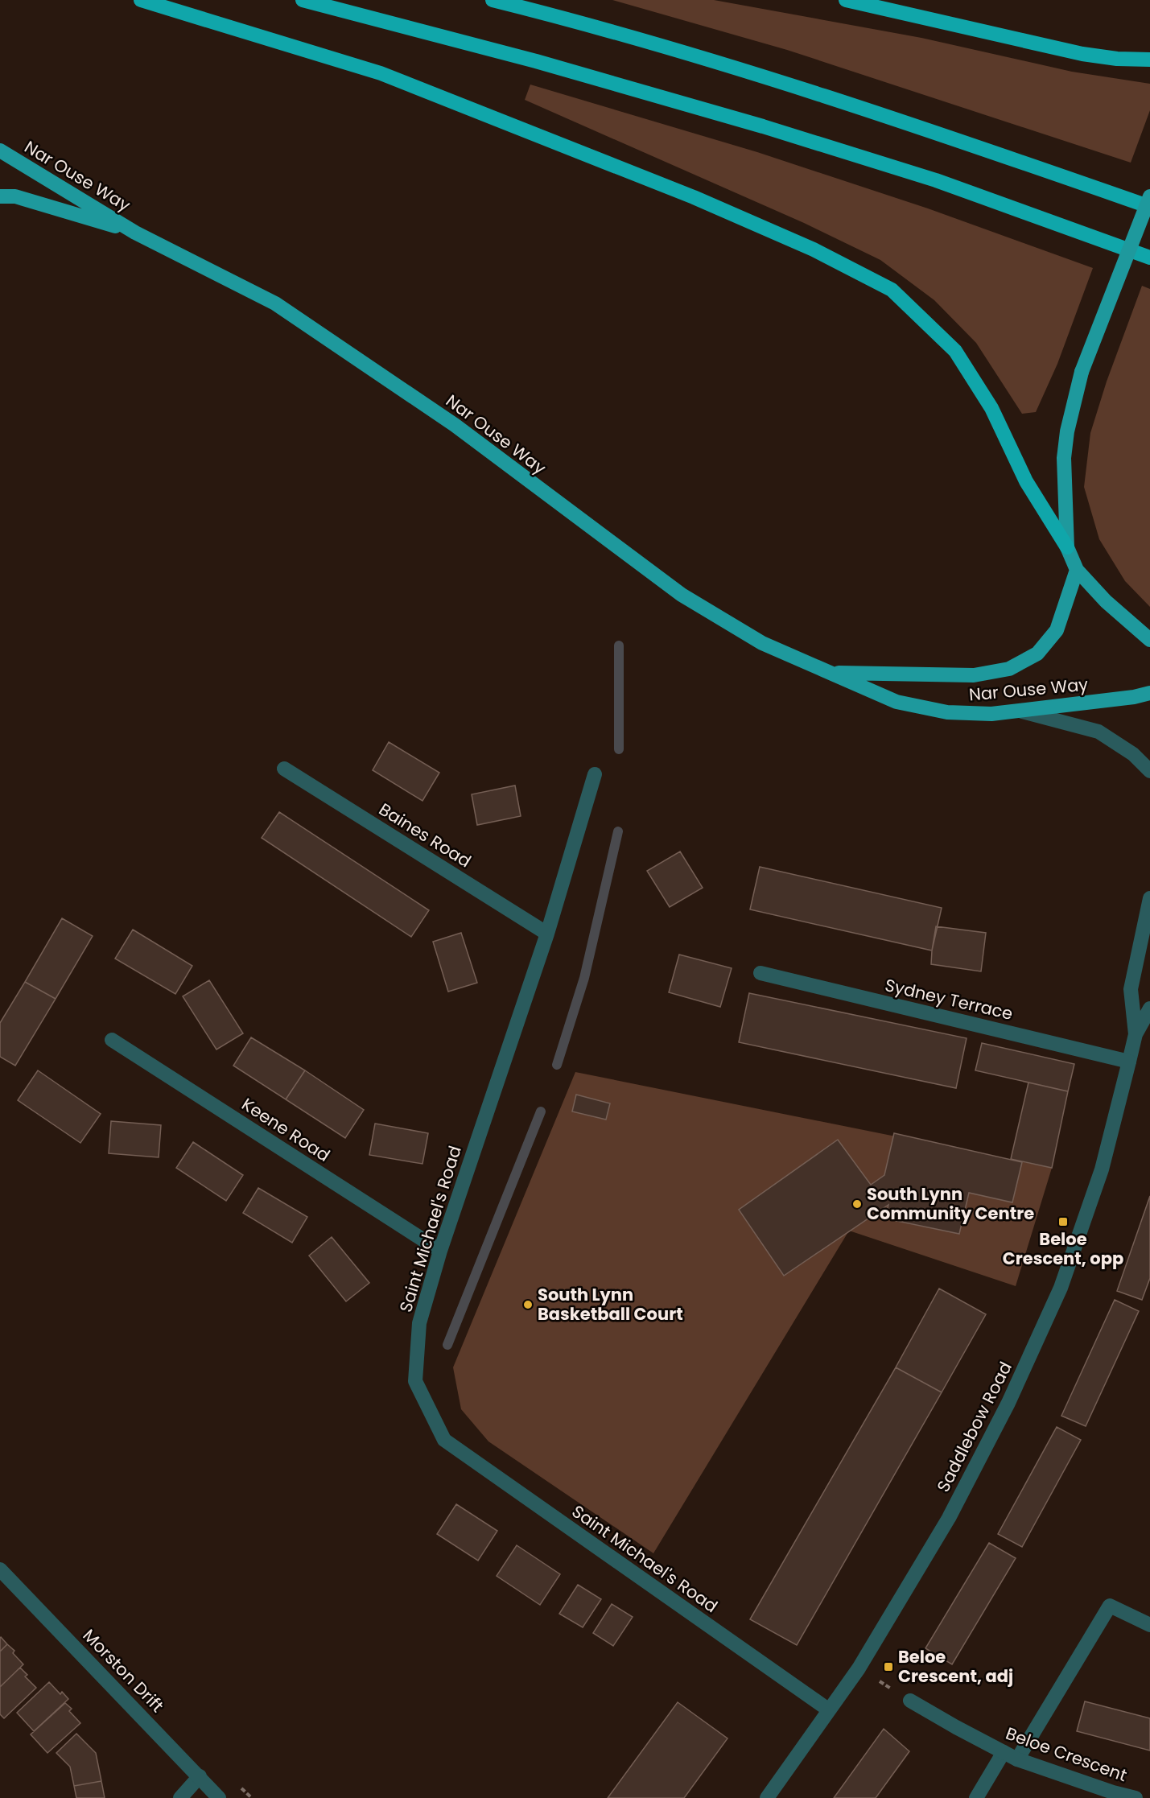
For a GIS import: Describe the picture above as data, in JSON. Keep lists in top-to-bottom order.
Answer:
{
  "streets": {
    "main road": ["Nar Ouse Way"],
    "street": [
      "Baines Road",
      "Sydney Terrace",
      "Keene Road",
      "Saint Michael's Road",
      "Saddlebow Road",
      "Morston Drift",
      "Beloe Crescent"
    ]
  },
  "crossings": [
    ["Baines Road", "Saint Michael's Road"],
    ["Sydney Terrace", "Saddlebow Road"],
    ["Keene Road", "Saint Michael's Road"],
    ["Saint Michael's Road", "Saddlebow Road"]
  ],
  "places": {
    "other": ["South Lynn Community Centre", "South Lynn Basketball Court"],
    "transit": ["Beloe Crescent, opp", "Beloe Crescent, adj"]
  }
}
